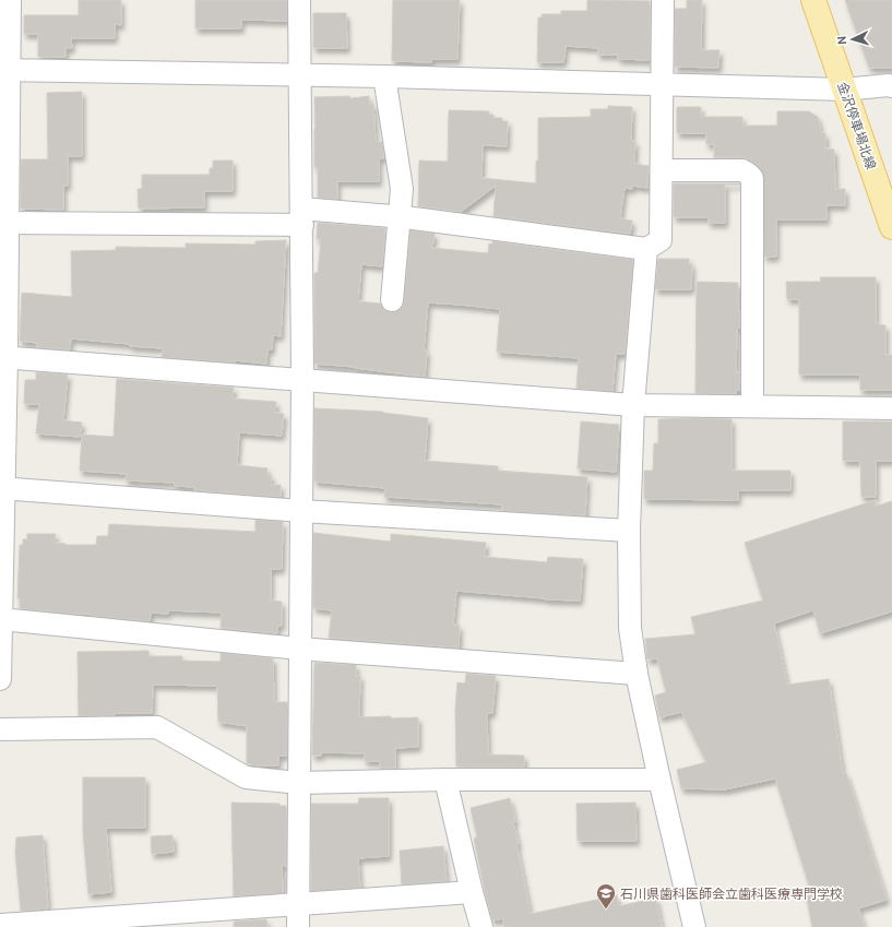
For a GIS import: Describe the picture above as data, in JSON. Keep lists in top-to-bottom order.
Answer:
{
  "streets": {
    "main road": ["金沢停車場北線"]
  },
  "places": {
    "school or university": ["石川県歯科医師会立歯科医療専門学校"]
  },
  "north": "left"
}
